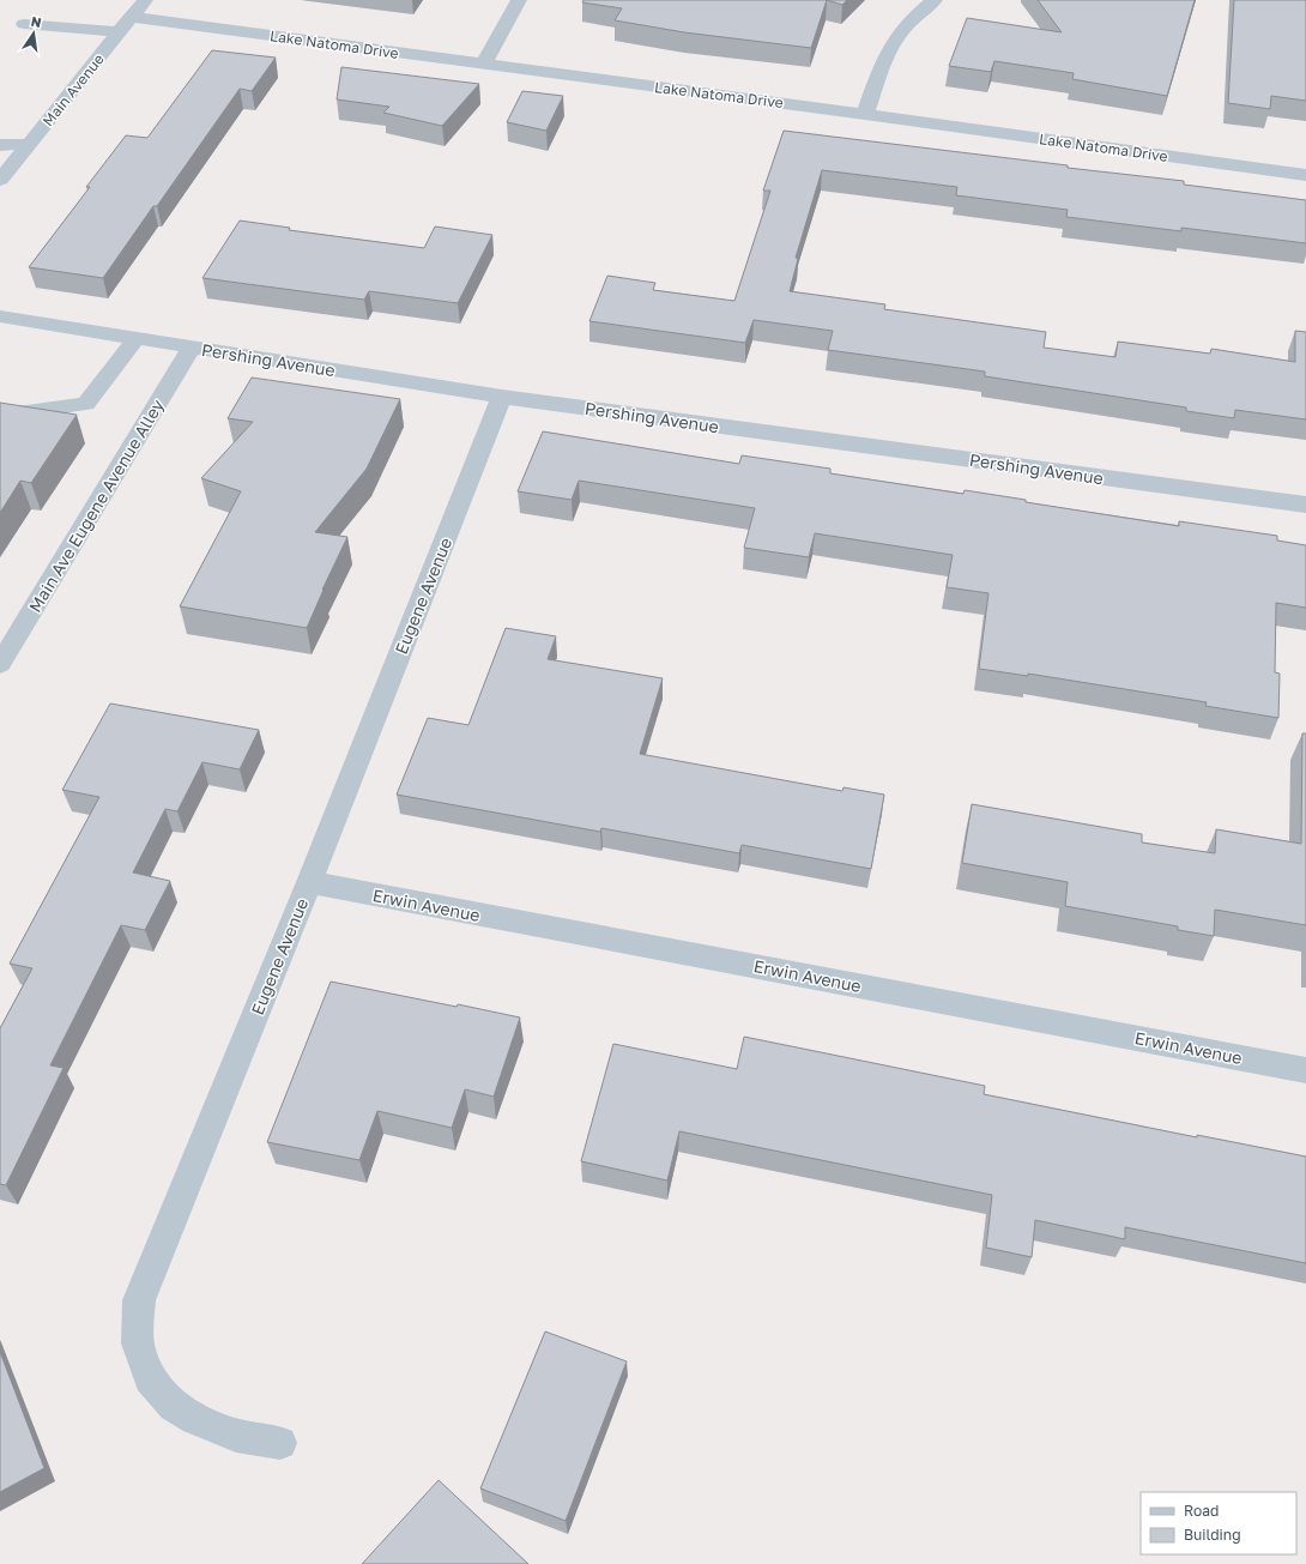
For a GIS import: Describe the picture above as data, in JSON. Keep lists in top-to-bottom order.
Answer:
{
  "streets": {
    "street": [
      "Lake Natoma Drive",
      "Main Avenue",
      "Pershing Avenue",
      "Main Ave Eugene Avenue Alley",
      "Eugene Avenue",
      "Erwin Avenue"
    ]
  },
  "crossings": [
    ["Lake Natoma Drive", "Main Avenue"],
    ["Pershing Avenue", "Main Ave Eugene Avenue Alley"],
    ["Pershing Avenue", "Eugene Avenue"],
    ["Eugene Avenue", "Erwin Avenue"]
  ],
  "legend": ["Road", "Building"],
  "north": "top"
}
